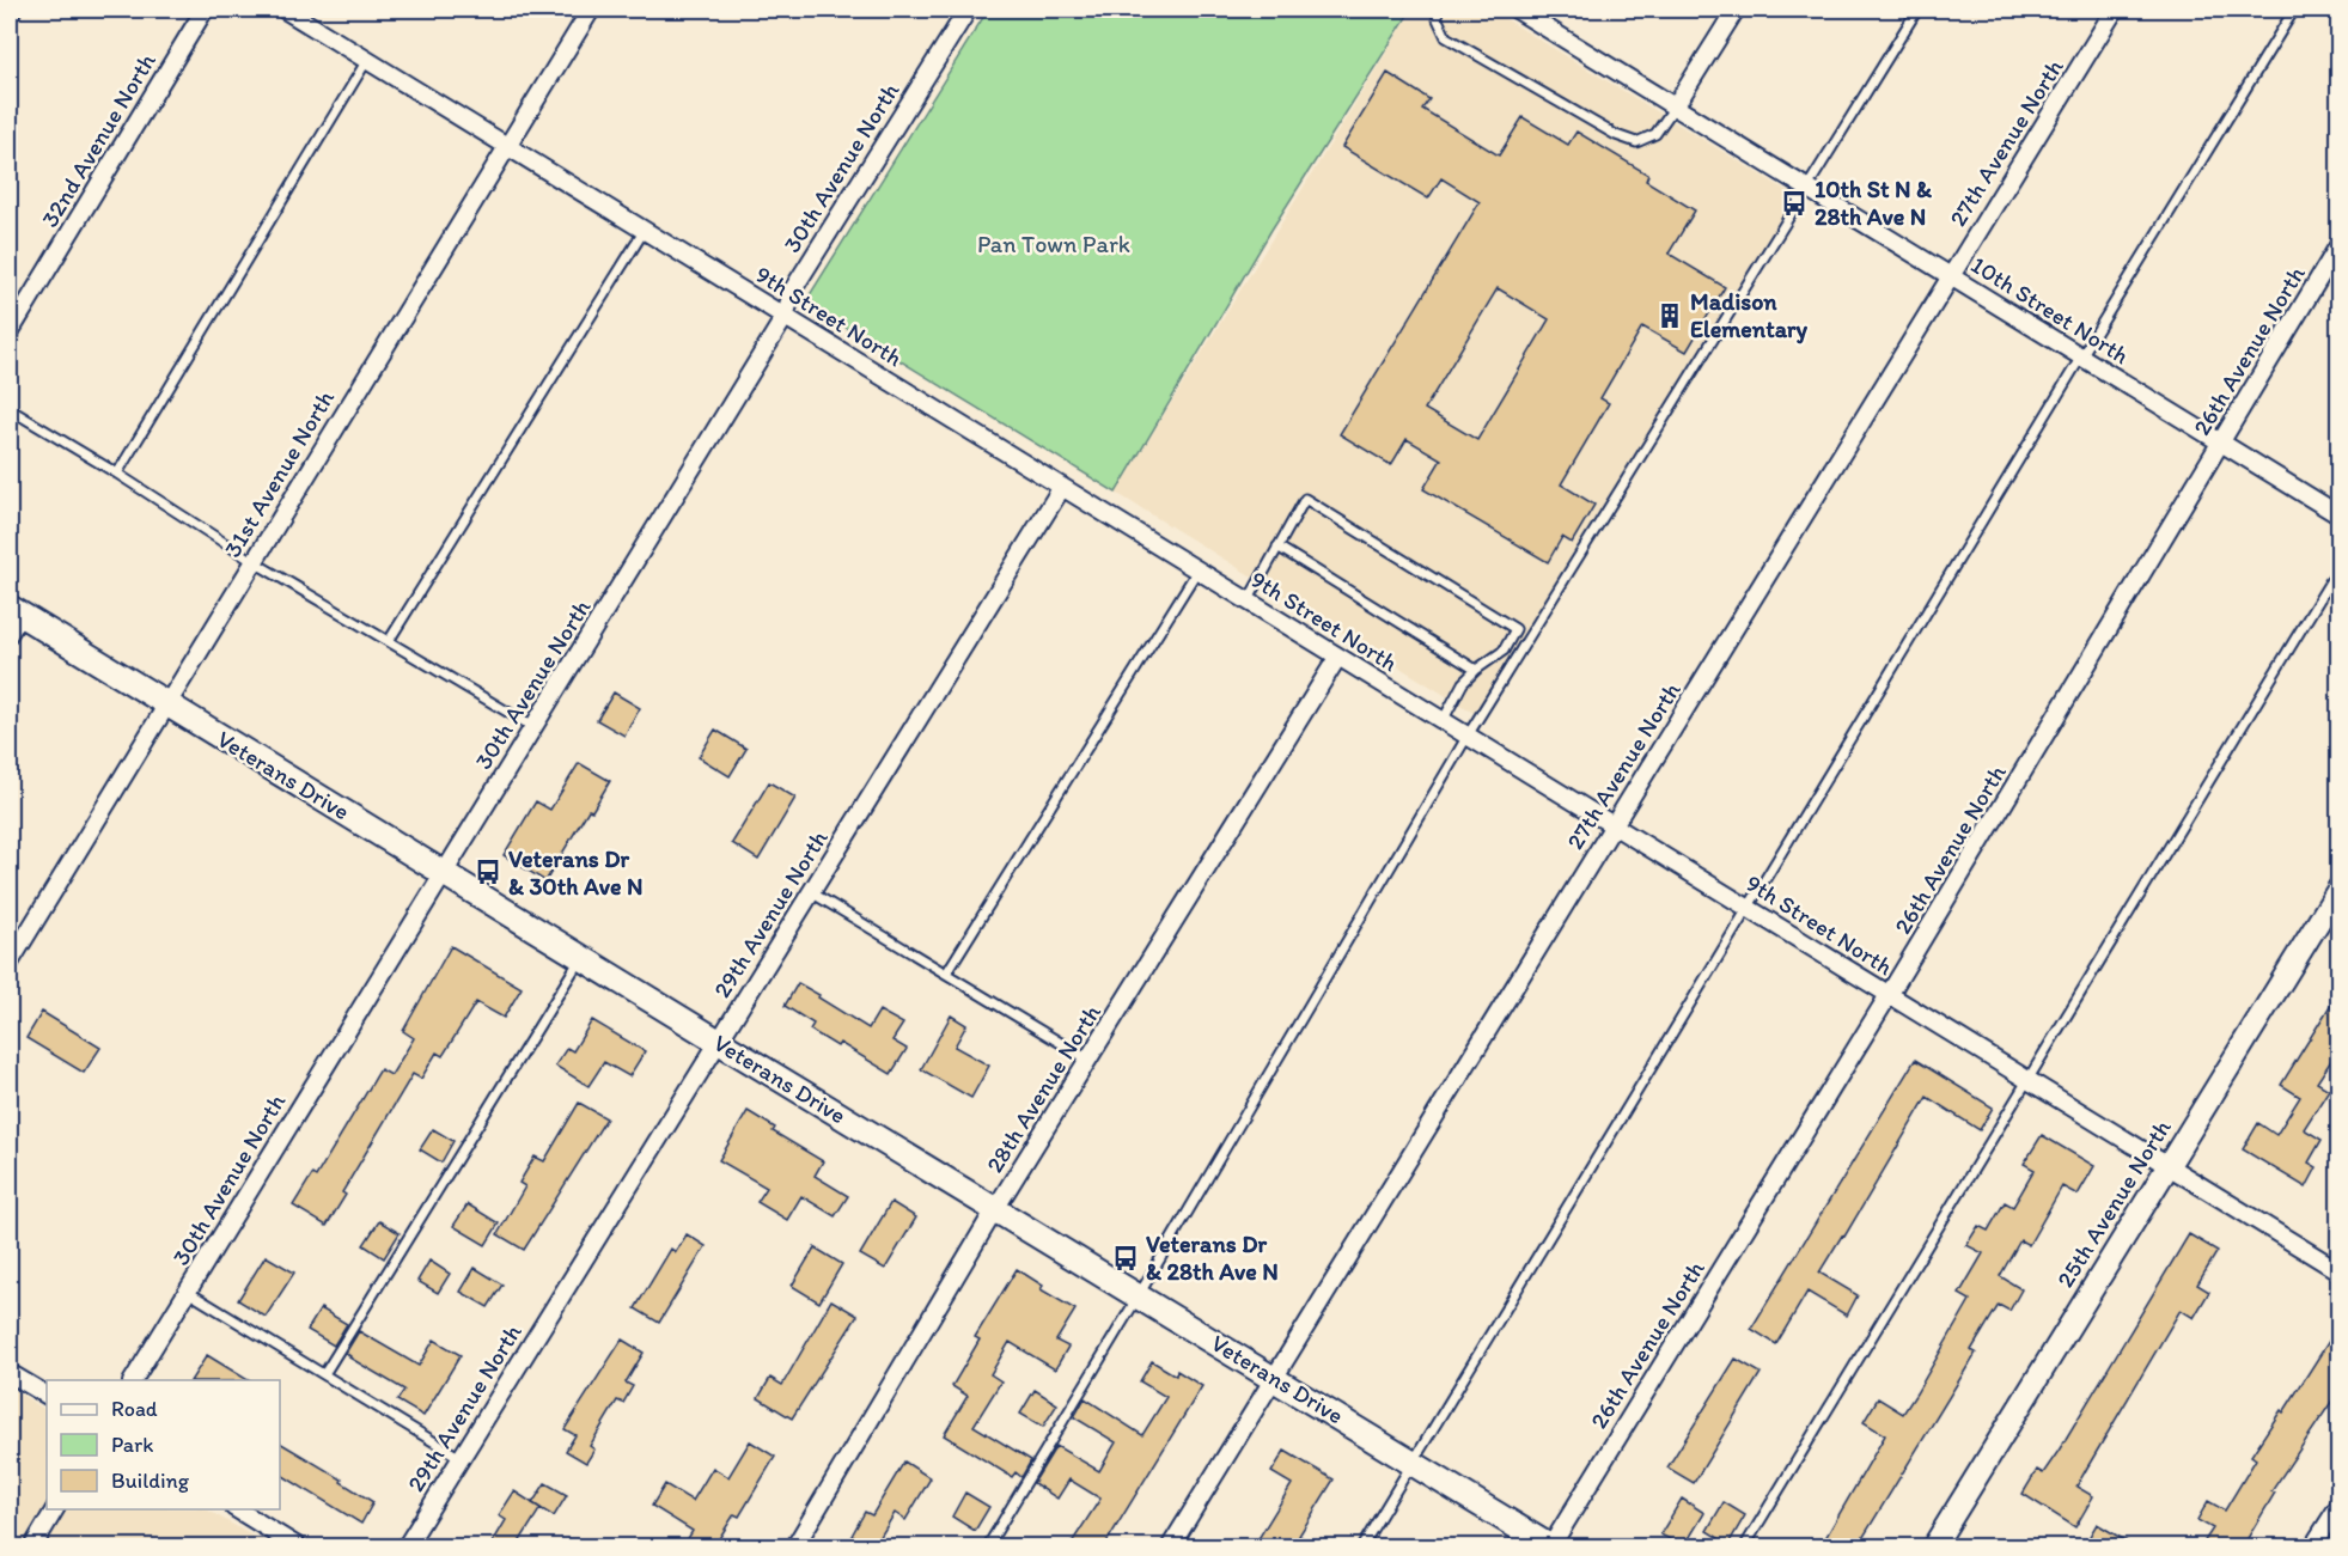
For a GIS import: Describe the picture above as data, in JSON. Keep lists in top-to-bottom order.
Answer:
{
  "streets": {
    "main road": ["Veterans Drive"],
    "street": [
      "32nd Avenue North",
      "27th Avenue North",
      "30th Avenue North",
      "10th Street North",
      "9th Street North",
      "26th Avenue North",
      "31st Avenue North",
      "29th Avenue North",
      "28th Avenue North",
      "25th Avenue North"
    ]
  },
  "crossings": [
    ["27th Avenue North", "10th Street North"],
    ["27th Avenue North", "9th Street North"],
    ["27th Avenue North", "Veterans Drive"],
    ["30th Avenue North", "9th Street North"],
    ["30th Avenue North", "Veterans Drive"],
    ["10th Street North", "26th Avenue North"],
    ["9th Street North", "26th Avenue North"],
    ["9th Street North", "31st Avenue North"],
    ["9th Street North", "29th Avenue North"],
    ["9th Street North", "28th Avenue North"],
    ["9th Street North", "25th Avenue North"],
    ["26th Avenue North", "Veterans Drive"],
    ["31st Avenue North", "Veterans Drive"],
    ["Veterans Drive", "29th Avenue North"],
    ["Veterans Drive", "28th Avenue North"]
  ],
  "parks": ["Pan Town Park"],
  "places": {
    "bus stop": ["10th St N & 28th Ave N", "Veterans Dr & 30th Ave N", "Veterans Dr & 28th Ave N"],
    "building": ["Madison Elementary"]
  },
  "legend": ["Road", "Park", "Building"]
}
